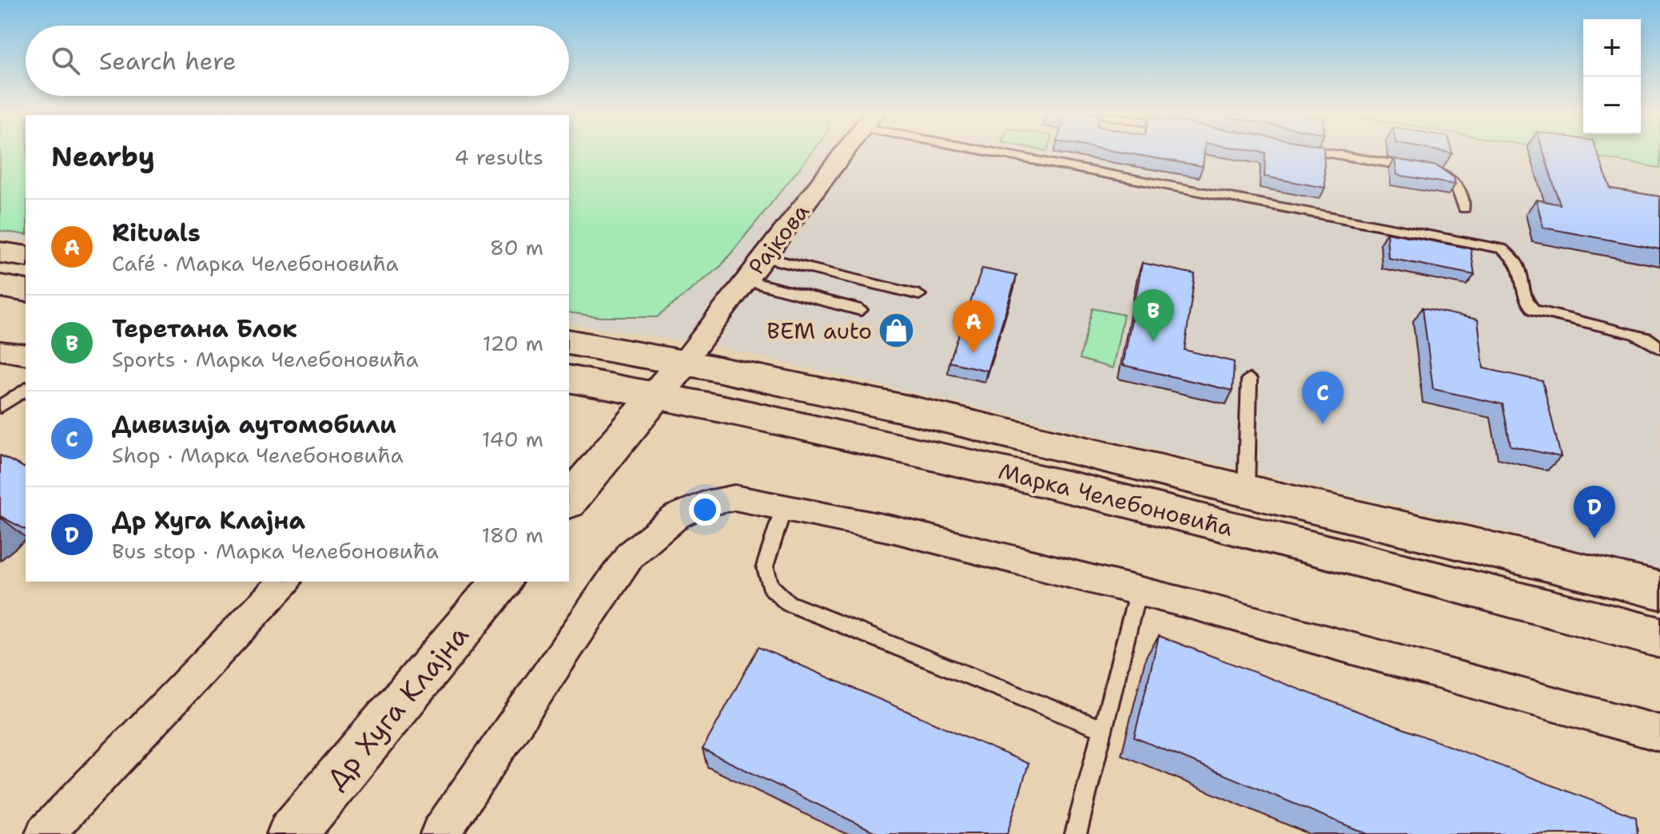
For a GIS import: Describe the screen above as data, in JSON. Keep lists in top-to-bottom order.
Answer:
{
  "streets": {
    "main road": ["Марка Челебоновића", "Др Хуга Клајна"],
    "street": ["Рајкова"]
  },
  "crossings": [
    ["Рајкова", "Марка Челебоновића"]
  ],
  "places": {
    "shop": ["BEM auto"]
  },
  "page": {
    "map_buttons": ["+", "−"],
    "search": "Search here",
    "heading": ["Nearby", "4 results"],
    "list": [
      {
        "mark": "A",
        "name": "Rituals",
        "note": "Café · Марка Челебоновића",
        "value": "80 m"
      },
      {
        "mark": "B",
        "name": "Теретана Блок",
        "note": "Sports · Марка Челебоновића",
        "value": "120 m"
      },
      {
        "mark": "C",
        "name": "Дивизија аутомобили",
        "note": "Shop · Марка Челебоновића",
        "value": "140 m"
      },
      {
        "mark": "D",
        "name": "Др Хуга Клајна",
        "note": "Bus stop · Марка Челебоновића",
        "value": "180 m"
      }
    ],
    "pins": [
      "B",
      "A",
      "C",
      "D"
    ]
  }
}
